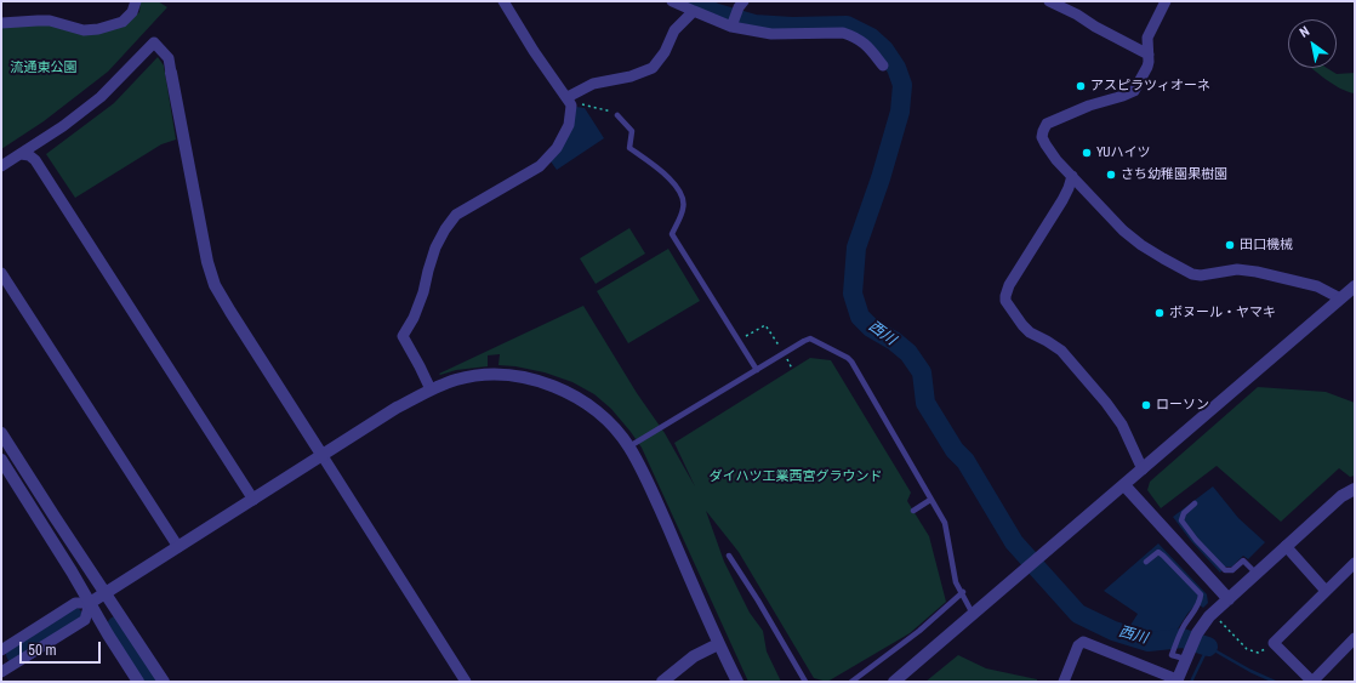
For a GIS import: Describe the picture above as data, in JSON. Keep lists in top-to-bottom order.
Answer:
{
  "water": ["西川"],
  "parks": ["流通東公園", "ダイハツ工業西宮グラウンド"],
  "places": [
    "アスピラツィオーネ",
    "YUハイツ",
    "さち幼稚園果樹園",
    "田口機械",
    "ボヌール・ヤマキ",
    "ローソン"
  ],
  "scale_bar": "50 m",
  "north": "top left"
}
